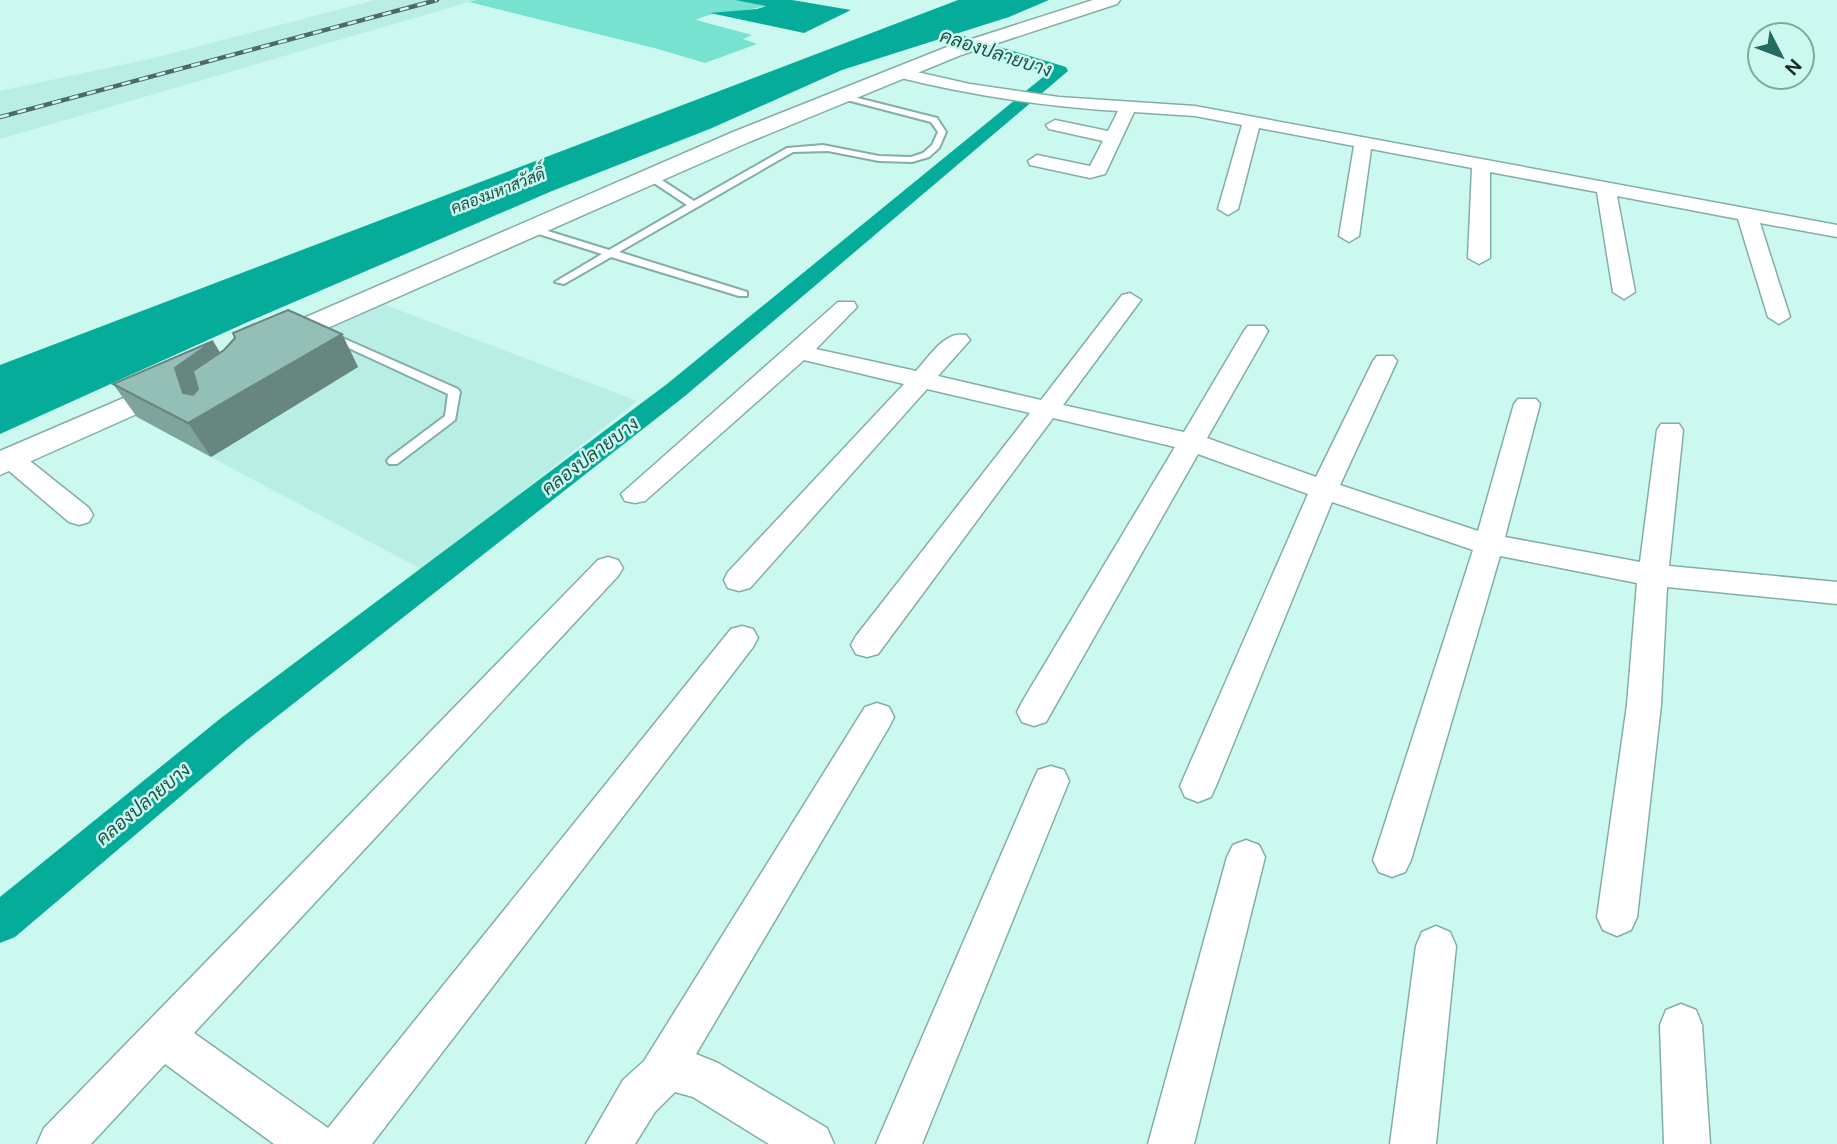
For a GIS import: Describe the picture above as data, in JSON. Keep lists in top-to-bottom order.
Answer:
{
  "water": ["คลองปลายบาง", "คลองมหาสวัสดิ์"],
  "north": "bottom right"
}
